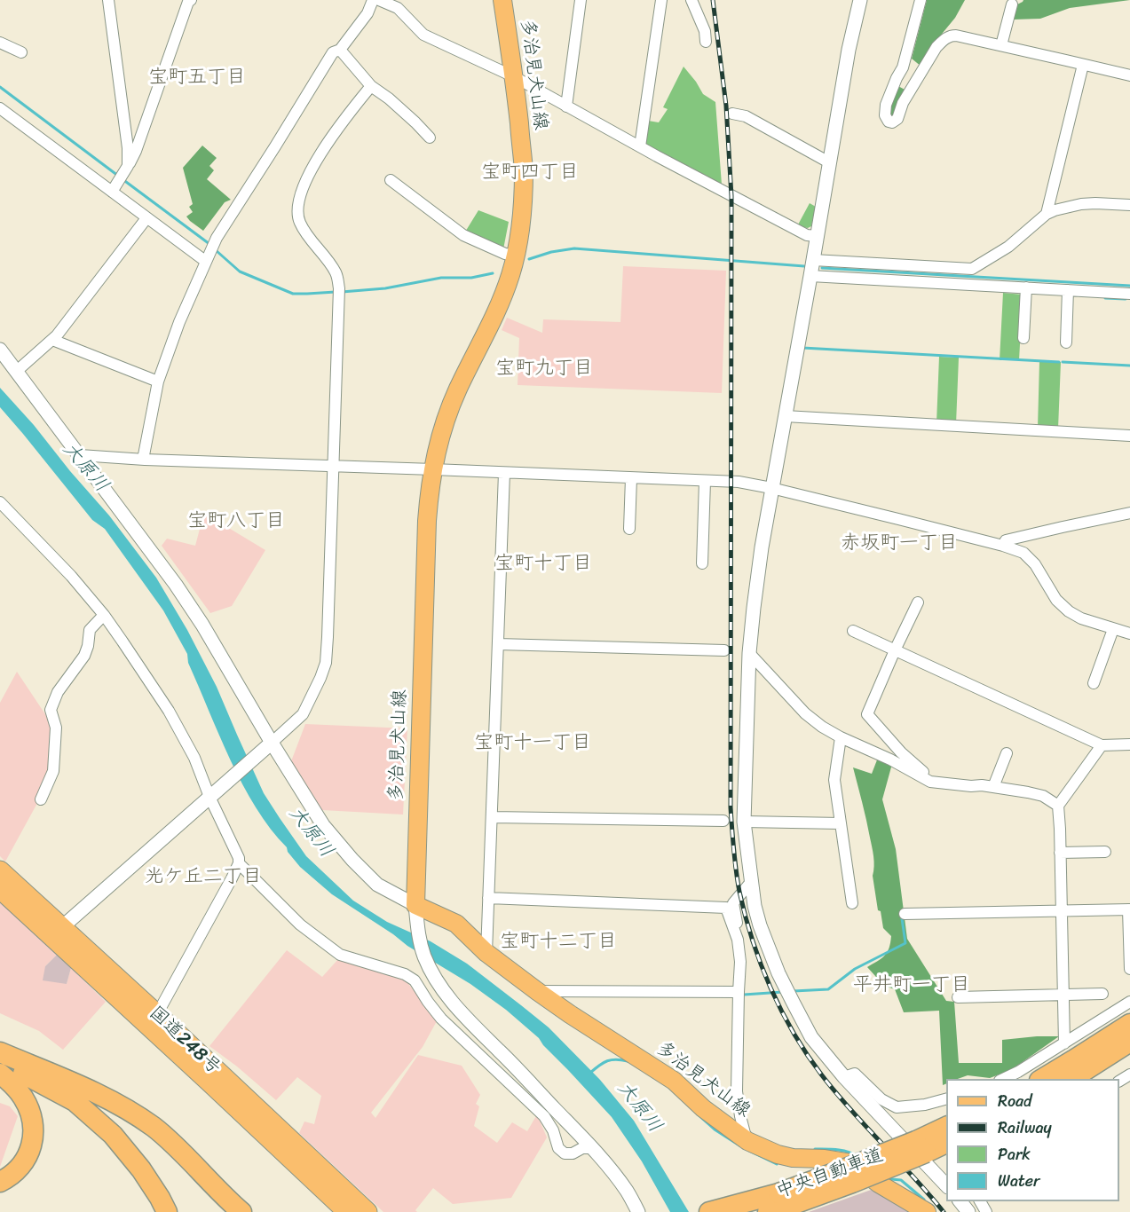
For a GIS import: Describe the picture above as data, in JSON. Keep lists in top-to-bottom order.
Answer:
{
  "streets": {
    "highway": ["国道248号", "中央自動車道"],
    "main road": ["多治見犬山線"]
  },
  "districts": [
    "宝町五丁目",
    "宝町四丁目",
    "宝町九丁目",
    "宝町八丁目",
    "赤坂町一丁目",
    "宝町十丁目",
    "宝町十一丁目",
    "光ケ丘二丁目",
    "宝町十二丁目",
    "平井町一丁目"
  ],
  "water": ["大原川"],
  "legend": [
    "Road",
    "Railway",
    "Park",
    "Water"
  ]
}
